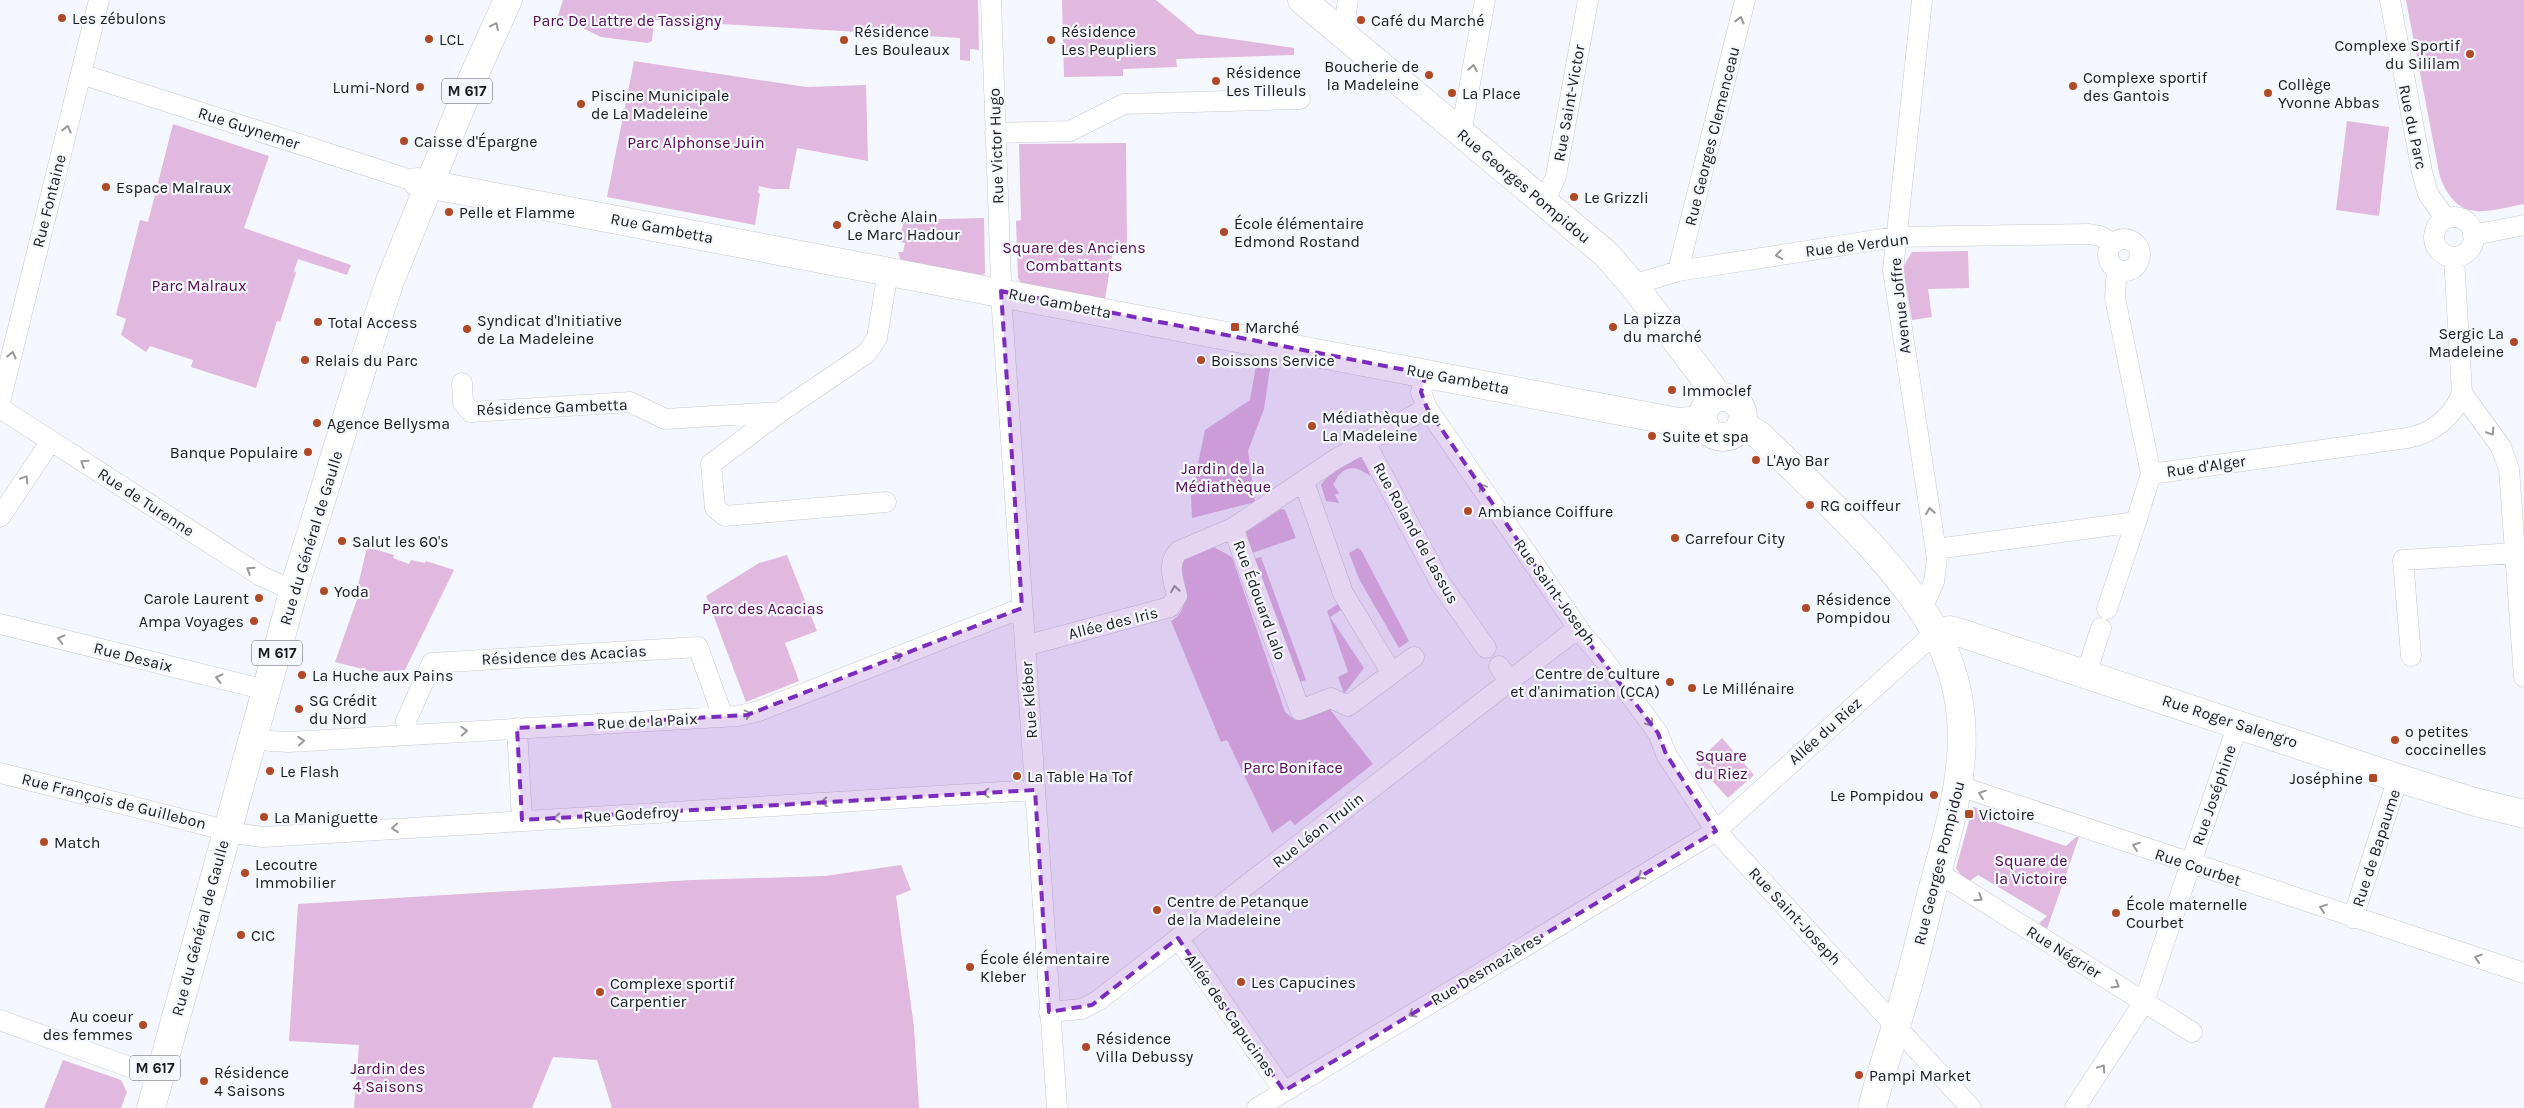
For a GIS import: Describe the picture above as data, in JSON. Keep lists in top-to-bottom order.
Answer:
{
  "streets": {
    "street": [
      "M 617",
      "Rue Saint-Victor",
      "Rue du Parc",
      "Rue Guynemer",
      "Rue Georges Clemenceau",
      "Rue Victor Hugo",
      "Rue Georges Pompidou",
      "Rue Fontaine",
      "Rue Gambetta",
      "Rue de Verdun",
      "Avenue Joffre",
      "Résidence Gambetta",
      "Rue d'Alger",
      "Rue de Turenne",
      "Rue Roland de Lassus",
      "Rue du Général de Gaulle",
      "Rue Saint-Joseph",
      "Rue Édouard Lalo",
      "Allée des Iris",
      "Résidence des Acacias",
      "Rue Desaix",
      "Rue Kléber",
      "Rue de la Paix",
      "Rue Roger Salengro",
      "Allée du Riez",
      "Rue Joséphine",
      "Rue François de Guillebon",
      "Rue Godefroy",
      "Rue Léon Trulin",
      "Rue de Bapaume",
      "Rue Courbet",
      "Rue Négrier",
      "Rue Desmazières",
      "Allée des Capucines"
    ]
  },
  "crossings": [
    ["Rue Saint-Victor", "Rue Georges Pompidou"],
    ["Rue Guynemer", "Rue Fontaine"],
    ["Rue Guynemer", "Rue Gambetta"],
    ["Rue Guynemer", "Rue du Général de Gaulle"],
    ["Rue Georges Clemenceau", "Rue de Verdun"],
    ["Rue Victor Hugo", "Rue Gambetta"],
    ["Rue Victor Hugo", "Rue Kléber"],
    ["Rue Georges Pompidou", "Rue Gambetta"],
    ["Rue Georges Pompidou", "Rue de Verdun"],
    ["Rue Georges Pompidou", "Avenue Joffre"],
    ["Rue Georges Pompidou", "Rue Saint-Joseph"],
    ["Rue Georges Pompidou", "Rue Roger Salengro"],
    ["Rue Georges Pompidou", "Allée du Riez"],
    ["Rue Georges Pompidou", "Rue Courbet"],
    ["Rue Georges Pompidou", "Rue Négrier"],
    ["Rue Gambetta", "Rue du Général de Gaulle"],
    ["Rue Gambetta", "Rue Kléber"],
    ["Rue de Verdun", "Avenue Joffre"],
    ["Rue de Verdun", "Rue d'Alger"],
    ["Rue d'Alger", "Rue Roger Salengro"],
    ["Rue de Turenne", "Rue du Général de Gaulle"],
    ["Rue Roland de Lassus", "Rue Édouard Lalo"],
    ["Rue du Général de Gaulle", "Rue Desaix"],
    ["Rue du Général de Gaulle", "Rue de la Paix"],
    ["Rue du Général de Gaulle", "Rue François de Guillebon"],
    ["Rue du Général de Gaulle", "Rue Godefroy"],
    ["Rue Saint-Joseph", "Rue Édouard Lalo"],
    ["Rue Saint-Joseph", "Allée du Riez"],
    ["Rue Saint-Joseph", "Rue Léon Trulin"],
    ["Rue Saint-Joseph", "Rue Desmazières"],
    ["Rue Édouard Lalo", "Allée des Iris"],
    ["Allée des Iris", "Rue Kléber"],
    ["Résidence des Acacias", "Rue de la Paix"],
    ["Rue Kléber", "Rue de la Paix"],
    ["Rue Kléber", "Rue Godefroy"],
    ["Rue Kléber", "Rue Léon Trulin"],
    ["Rue Roger Salengro", "Allée du Riez"],
    ["Rue Roger Salengro", "Rue Joséphine"],
    ["Rue Roger Salengro", "Rue de Bapaume"],
    ["Allée du Riez", "Rue Desmazières"],
    ["Rue Joséphine", "Rue Courbet"],
    ["Rue Joséphine", "Rue Négrier"],
    ["Rue François de Guillebon", "Rue Godefroy"],
    ["Rue Léon Trulin", "Allée des Capucines"],
    ["Rue de Bapaume", "Rue Courbet"],
    ["Rue Desmazières", "Allée des Capucines"]
  ],
  "one_way": [
    "Rue Georges Clemenceau",
    "Rue Fontaine",
    "Avenue Joffre",
    "Rue de Turenne",
    "Allée des Iris",
    "Rue Desaix",
    "Rue de la Paix",
    "Rue Godefroy",
    "Rue Courbet",
    "Rue Négrier",
    "Rue Desmazières"
  ],
  "parks": [
    "Parc De Lattre de Tassigny",
    "Parc Alphonse Juin",
    "Square des Anciens Combattants",
    "Parc Malraux",
    "Jardin de la Médiathèque",
    "Parc des Acacias",
    "Square du Riez",
    "Parc Boniface",
    "Square de la Victoire",
    "Jardin des 4 Saisons"
  ],
  "places": {
    "other": [
      "Les zébulons",
      "Café du Marché",
      "LCL",
      "Résidence Les Bouleaux",
      "Résidence Les Peupliers",
      "Complexe Sportif du Sililam",
      "Boucherie de la Madeleine",
      "Résidence Les Tilleuls",
      "Complexe sportif des Gantois",
      "Lumi-Nord",
      "La Place",
      "Collège Yvonne Abbas",
      "Piscine Municipale de La Madeleine",
      "Caisse d'Épargne",
      "Espace Malraux",
      "Le Grizzli",
      "Pelle et Flamme",
      "Crèche Alain Le Marc Hadour",
      "École élémentaire Edmond Rostand",
      "Total Access",
      "La pizza du marché",
      "Syndicat d'Initiative de La Madeleine",
      "Sergic La Madeleine",
      "Relais du Parc",
      "Boissons Service",
      "Immoclef",
      "Agence Bellysma",
      "Médiathèque de La Madeleine",
      "Suite et spa",
      "Banque Populaire",
      "L'Ayo Bar",
      "RG coiffeur",
      "Ambiance Coiffure",
      "Carrefour City",
      "Salut les 60's",
      "Yoda",
      "Carole Laurent",
      "Résidence Pompidou",
      "Ampa Voyages",
      "La Huche aux Pains",
      "Centre de culture et d'animation (CCA)",
      "Le Millénaire",
      "SG Crédit du Nord",
      "o petites coccinelles",
      "Le Flash",
      "La Table Ha Tof",
      "Le Pompidou",
      "La Maniguette",
      "Match",
      "Lecoutre Immobilier",
      "Centre de Petanque de la Madeleine",
      "École maternelle Courbet",
      "CIC",
      "École élémentaire Kleber",
      "Les Capucines",
      "Complexe sportif Carpentier",
      "Au coeur des femmes",
      "Résidence Villa Debussy",
      "Pampi Market",
      "Résidence 4 Saisons"
    ],
    "transit": ["Marché", "Joséphine", "Victoire"]
  }
}
